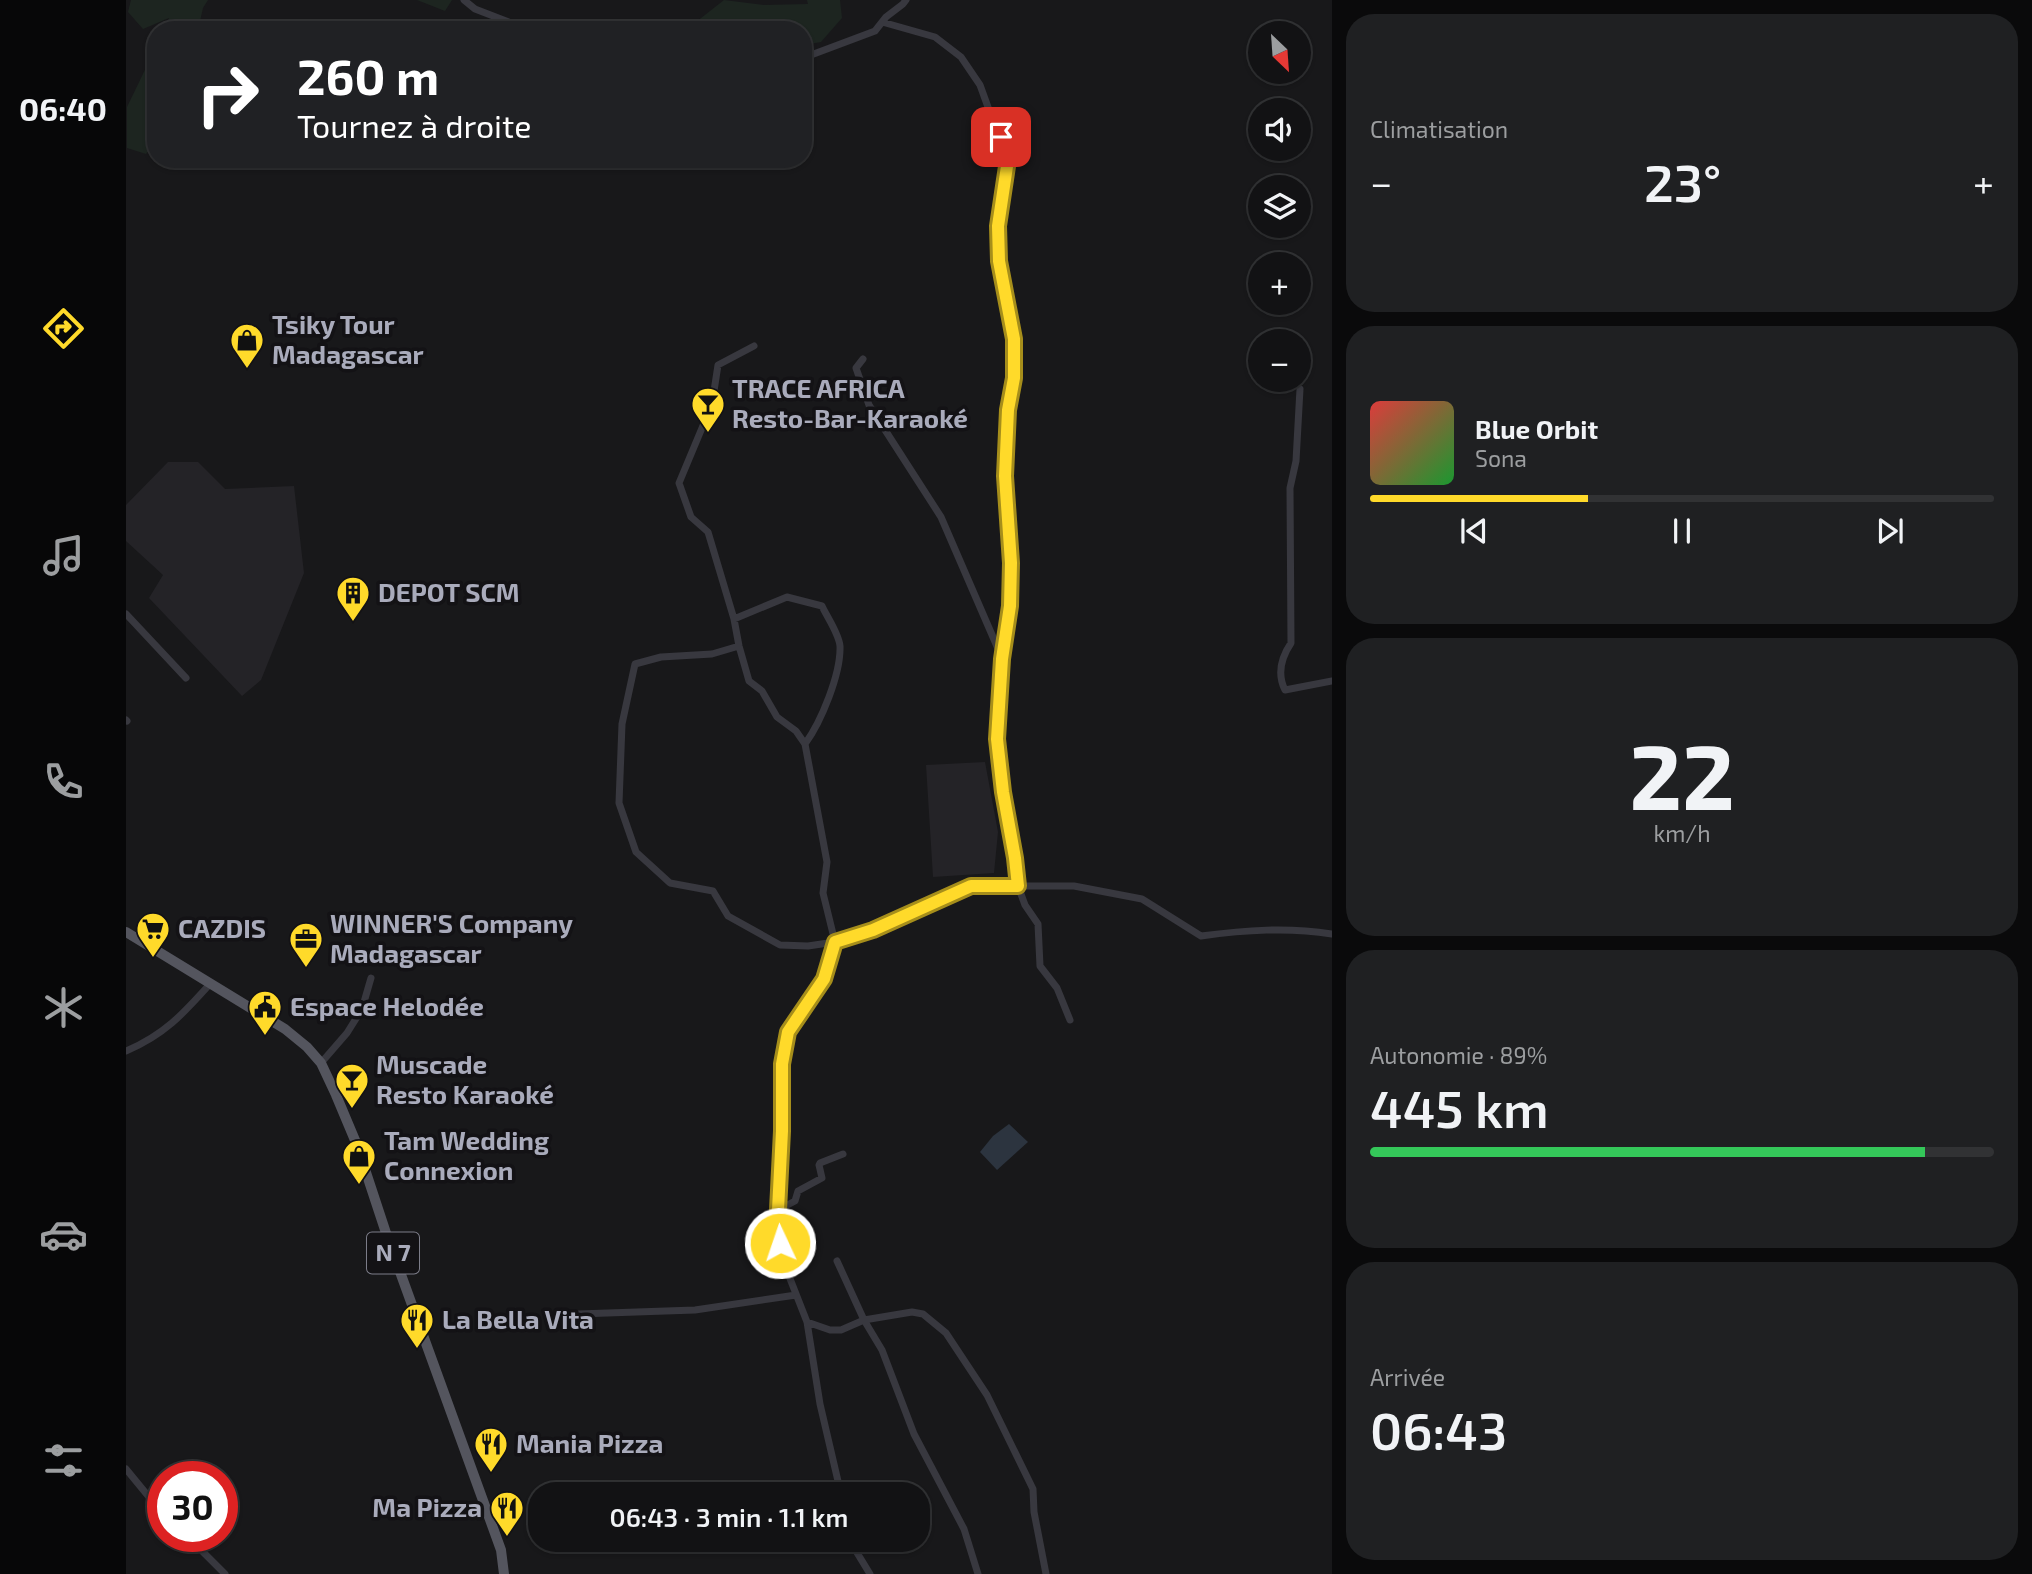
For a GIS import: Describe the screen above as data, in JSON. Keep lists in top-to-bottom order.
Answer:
{
  "streets": {
    "main road": ["N 7"]
  },
  "places": {
    "shop": ["Tsiky Tour Madagascar", "Tam Wedding Connexion"],
    "bar": ["TRACE AFRICA Resto-Bar-Karaoké", "Muscade Resto Karaoké"],
    "building": ["DEPOT SCM"],
    "supermarket": ["CAZDIS"],
    "office": ["WINNER'S Company Madagascar"],
    "public building": ["Espace Helodée"],
    "restaurant": ["La Bella Vita", "Mania Pizza", "Ma Pizza"]
  },
  "north": "bottom right",
  "page": {
    "tabs": "06:40",
    "tile": [
      "Climatisation",
      ["22", "km/h"],
      ["Autonomie · 89%", "445 km"],
      ["Arrivée", "06:43"]
    ],
    "map_buttons": ["+", "−"],
    "turn": ["260 m", "Tournez à droite"],
    "heat": ["−", "23°", "+"],
    "song": ["Blue Orbit", "Sona"],
    "limit": "30",
    "trip": "06:43 · 3 min · 1.1 km"
  }
}
